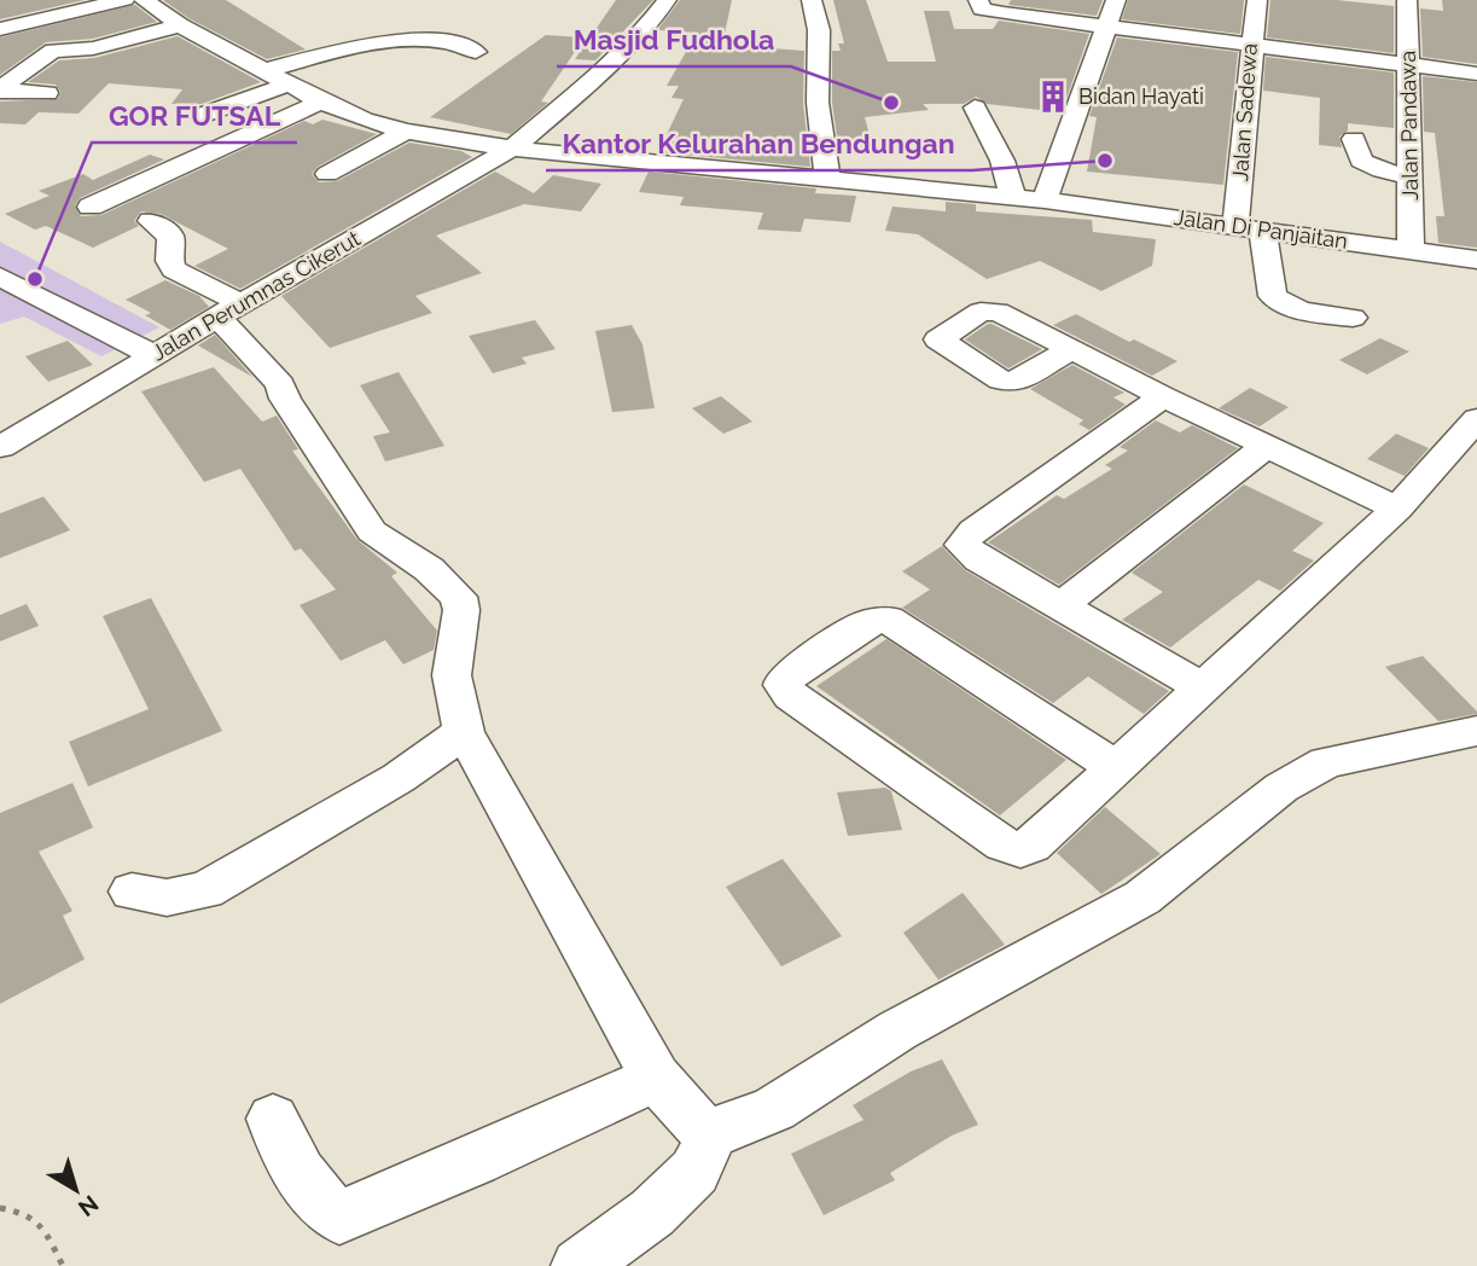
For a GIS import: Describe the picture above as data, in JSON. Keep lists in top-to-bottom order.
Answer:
{
  "streets": {
    "street": [
      "Jalan Sadewa",
      "Jalan Pandawa",
      "Jalan Di Panjaitan",
      "Jalan Perumnas Cikerut"
    ]
  },
  "crossings": [
    ["Jalan Sadewa", "Jalan Di Panjaitan"],
    ["Jalan Pandawa", "Jalan Di Panjaitan"],
    ["Jalan Di Panjaitan", "Jalan Perumnas Cikerut"]
  ],
  "places": {
    "building": ["Bidan Hayati"],
    "other": ["Masjid Fudhola", "Kantor Kelurahan Bendungan", "GOR FUTSAL"]
  },
  "north": "bottom right"
}
